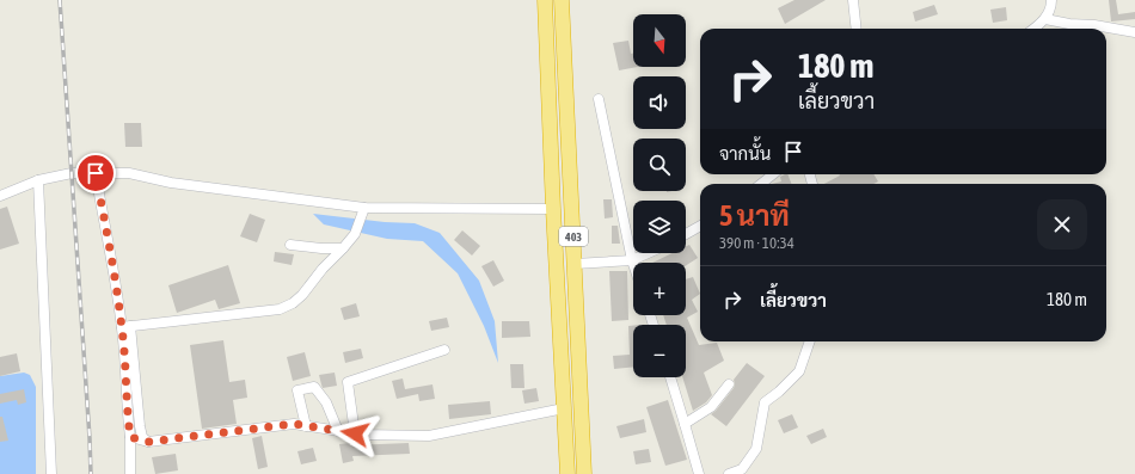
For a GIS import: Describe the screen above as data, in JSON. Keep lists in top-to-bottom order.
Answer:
{
  "streets": {
    "highway": ["403"]
  },
  "north": "bottom",
  "page": {
    "map_buttons": ["+", "−"],
    "turn": ["180 m", "เลี้ยวขวา"],
    "then": "จากนั้น",
    "heading": ["5 นาที", "390 m · 10:34"],
    "list": [
      {
        "name": "เลี้ยวขวา",
        "value": "180 m"
      }
    ]
  }
}
